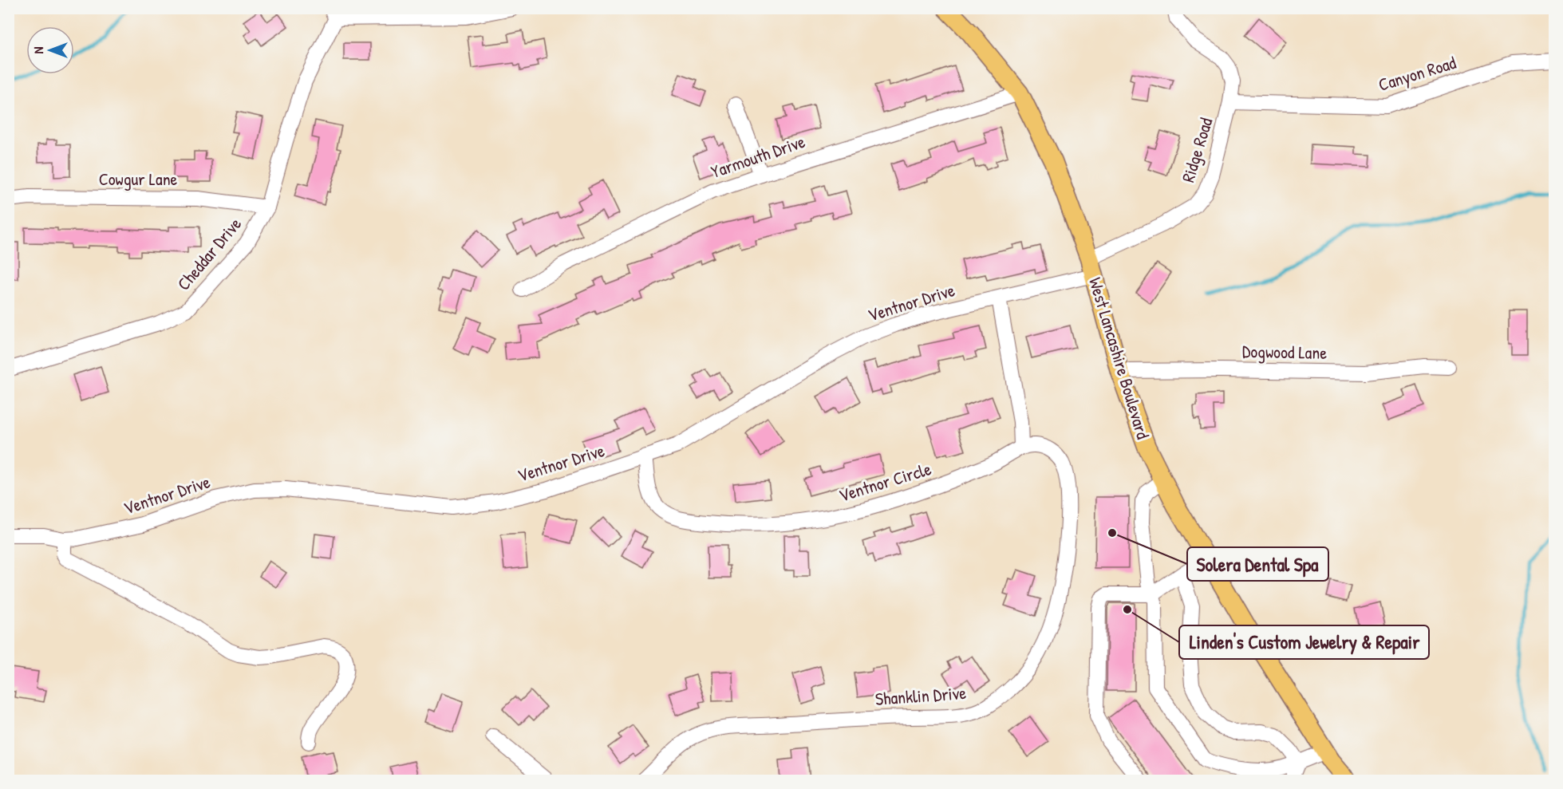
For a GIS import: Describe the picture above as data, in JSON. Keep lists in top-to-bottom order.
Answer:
{
  "streets": {
    "main road": ["West Lancashire Boulevard"],
    "street": [
      "Canyon Road",
      "Ridge Road",
      "Yarmouth Drive",
      "Cowgur Lane",
      "Cheddar Drive",
      "Ventnor Drive",
      "Dogwood Lane",
      "Ventnor Circle",
      "Shanklin Drive"
    ]
  },
  "crossings": [
    ["Canyon Road", "Ridge Road"],
    ["Ridge Road", "Ventnor Drive"],
    ["Ridge Road", "West Lancashire Boulevard"],
    ["Yarmouth Drive", "West Lancashire Boulevard"],
    ["Cowgur Lane", "Cheddar Drive"],
    ["Ventnor Drive", "West Lancashire Boulevard"],
    ["Ventnor Drive", "Ventnor Circle"],
    ["Dogwood Lane", "West Lancashire Boulevard"],
    ["Ventnor Circle", "Shanklin Drive"]
  ],
  "places": ["Solera Dental Spa", "Linden's Custom Jewelry & Repair"],
  "north": "left"
}
